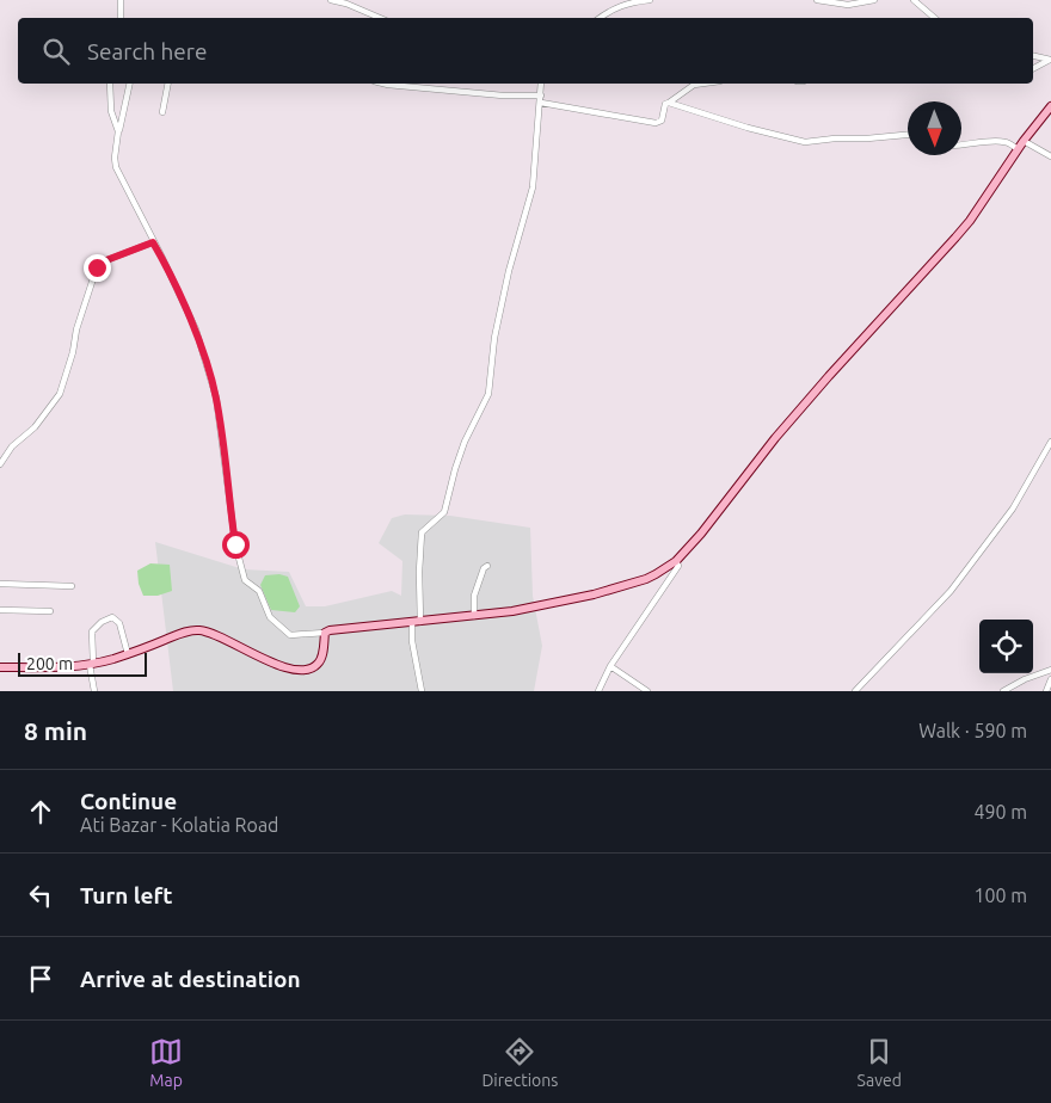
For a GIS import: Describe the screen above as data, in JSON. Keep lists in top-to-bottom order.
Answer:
{
  "scale_bar": "200 m",
  "north": "bottom",
  "page": {
    "search": "Search here",
    "scale": "200 m",
    "heading": ["8 min", "Walk · 590 m"],
    "list": [
      ["Continue", "Ati Bazar - Kolatia Road", "490 m"],
      ["Turn left", "100 m"],
      "Arrive at destination"
    ],
    "nav": ["Map", "Directions", "Saved"]
  }
}
